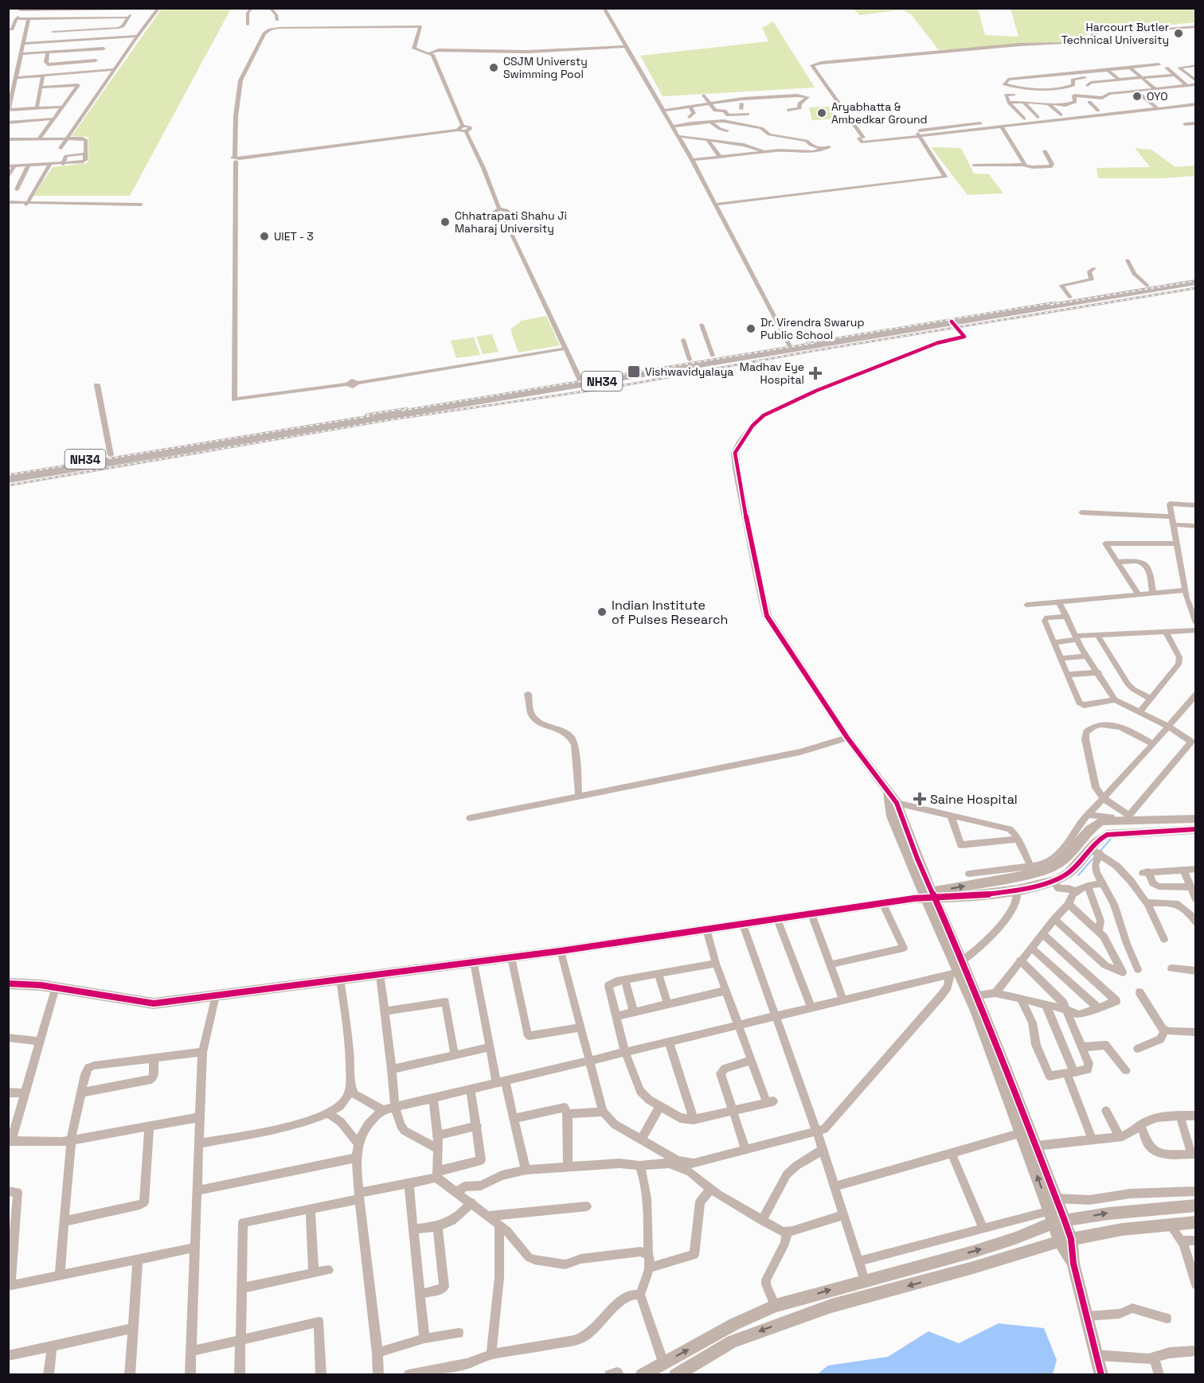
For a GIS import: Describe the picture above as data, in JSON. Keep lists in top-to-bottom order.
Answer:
{
  "streets": {
    "highway": ["NH34"]
  },
  "places": {
    "other": [
      "Harcourt Butler Technical University",
      "CSJM Universty Swimming Pool",
      "OYO",
      "Aryabhatta & Ambedkar Ground",
      "Chhatrapati Shahu Ji Maharaj University",
      "UIET - 3",
      "Dr. Virendra Swarup Public School",
      "Indian Institute of Pulses Research"
    ],
    "transit": ["Vishwavidyalaya"],
    "health": ["Madhav Eye Hospital", "Saine Hospital"]
  }
}
